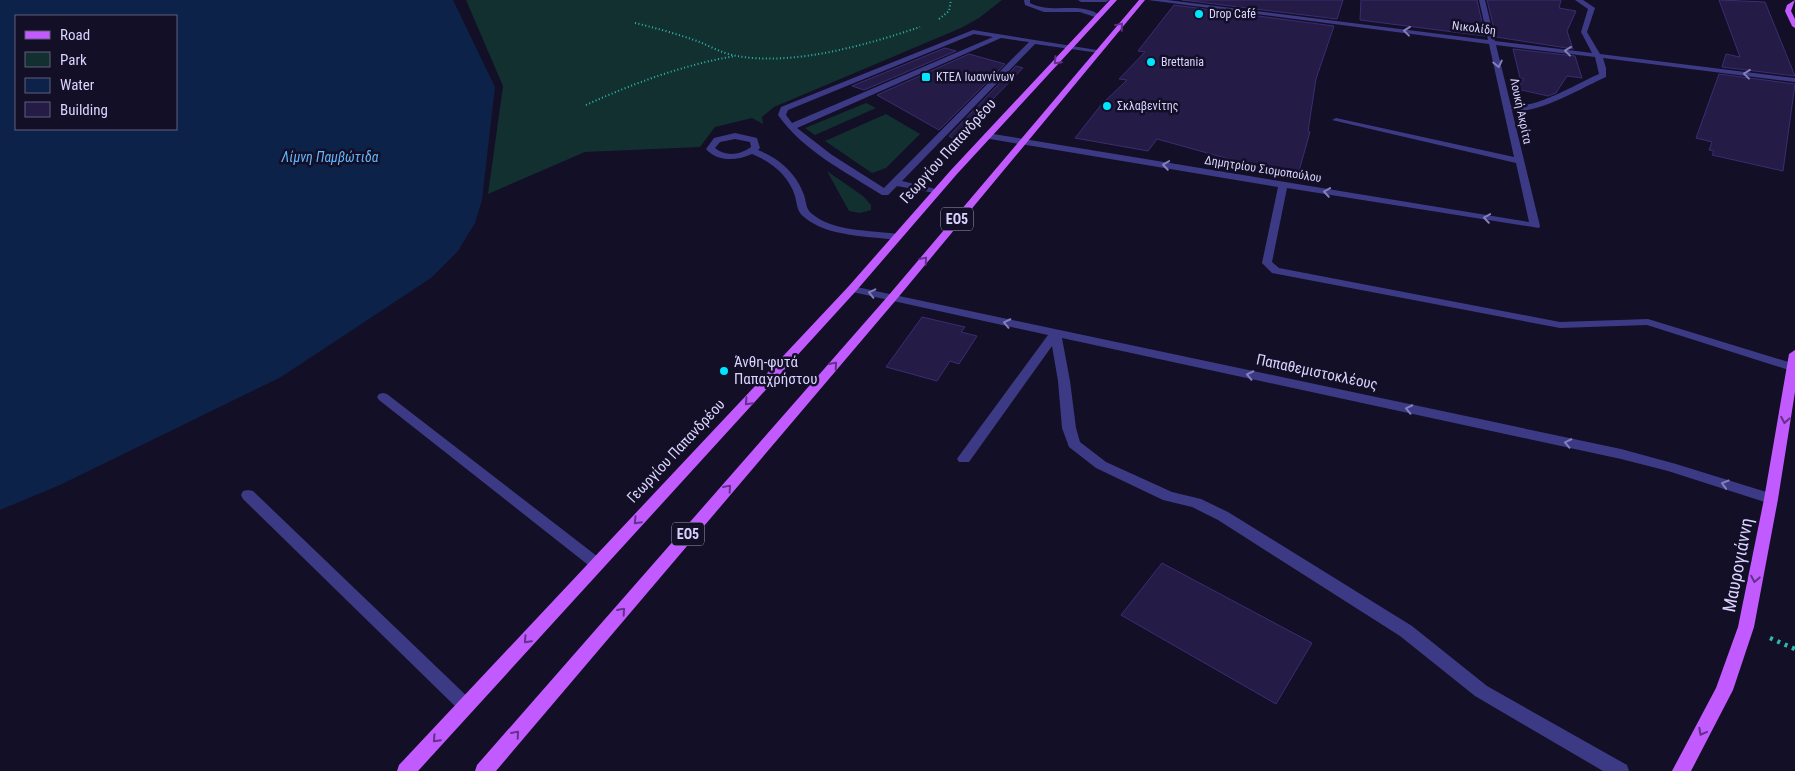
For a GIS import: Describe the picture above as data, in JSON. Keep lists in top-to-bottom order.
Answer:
{
  "streets": {
    "main road": ["Γεωργίου Παπανδρέου", "ΕΟ5", "Μαυρογιάννη"],
    "street": [
      "Νικολίδη",
      "Λουκή Ακρίτα",
      "Δημητρίου Σιομοπούλου",
      "Παπαθεμιστοκλέους"
    ]
  },
  "crossings": [
    ["Νικολίδη", "Λουκή Ακρίτα"],
    ["Λουκή Ακρίτα", "Δημητρίου Σιομοπούλου"],
    ["Γεωργίου Παπανδρέου", "Δημητρίου Σιομοπούλου"],
    ["Γεωργίου Παπανδρέου", "Παπαθεμιστοκλέους"],
    ["Δημητρίου Σιομοπούλου", "ΕΟ5"],
    ["ΕΟ5", "Παπαθεμιστοκλέους"],
    ["Παπαθεμιστοκλέους", "Μαυρογιάννη"]
  ],
  "one_way": ["Νικολίδη", "Παπαθεμιστοκλέους", "Μαυρογιάννη"],
  "water": ["Λίμνη Παμβώτιδα"],
  "places": {
    "other": [
      "Drop Café",
      "Brettania",
      "Σκλαβενίτης",
      "Άνθη-φυτά Παπαχρήστου"
    ],
    "transit": ["ΚΤΕΛ Ιωαννίνων"]
  },
  "legend": [
    "Road",
    "Park",
    "Water",
    "Building"
  ]
}
